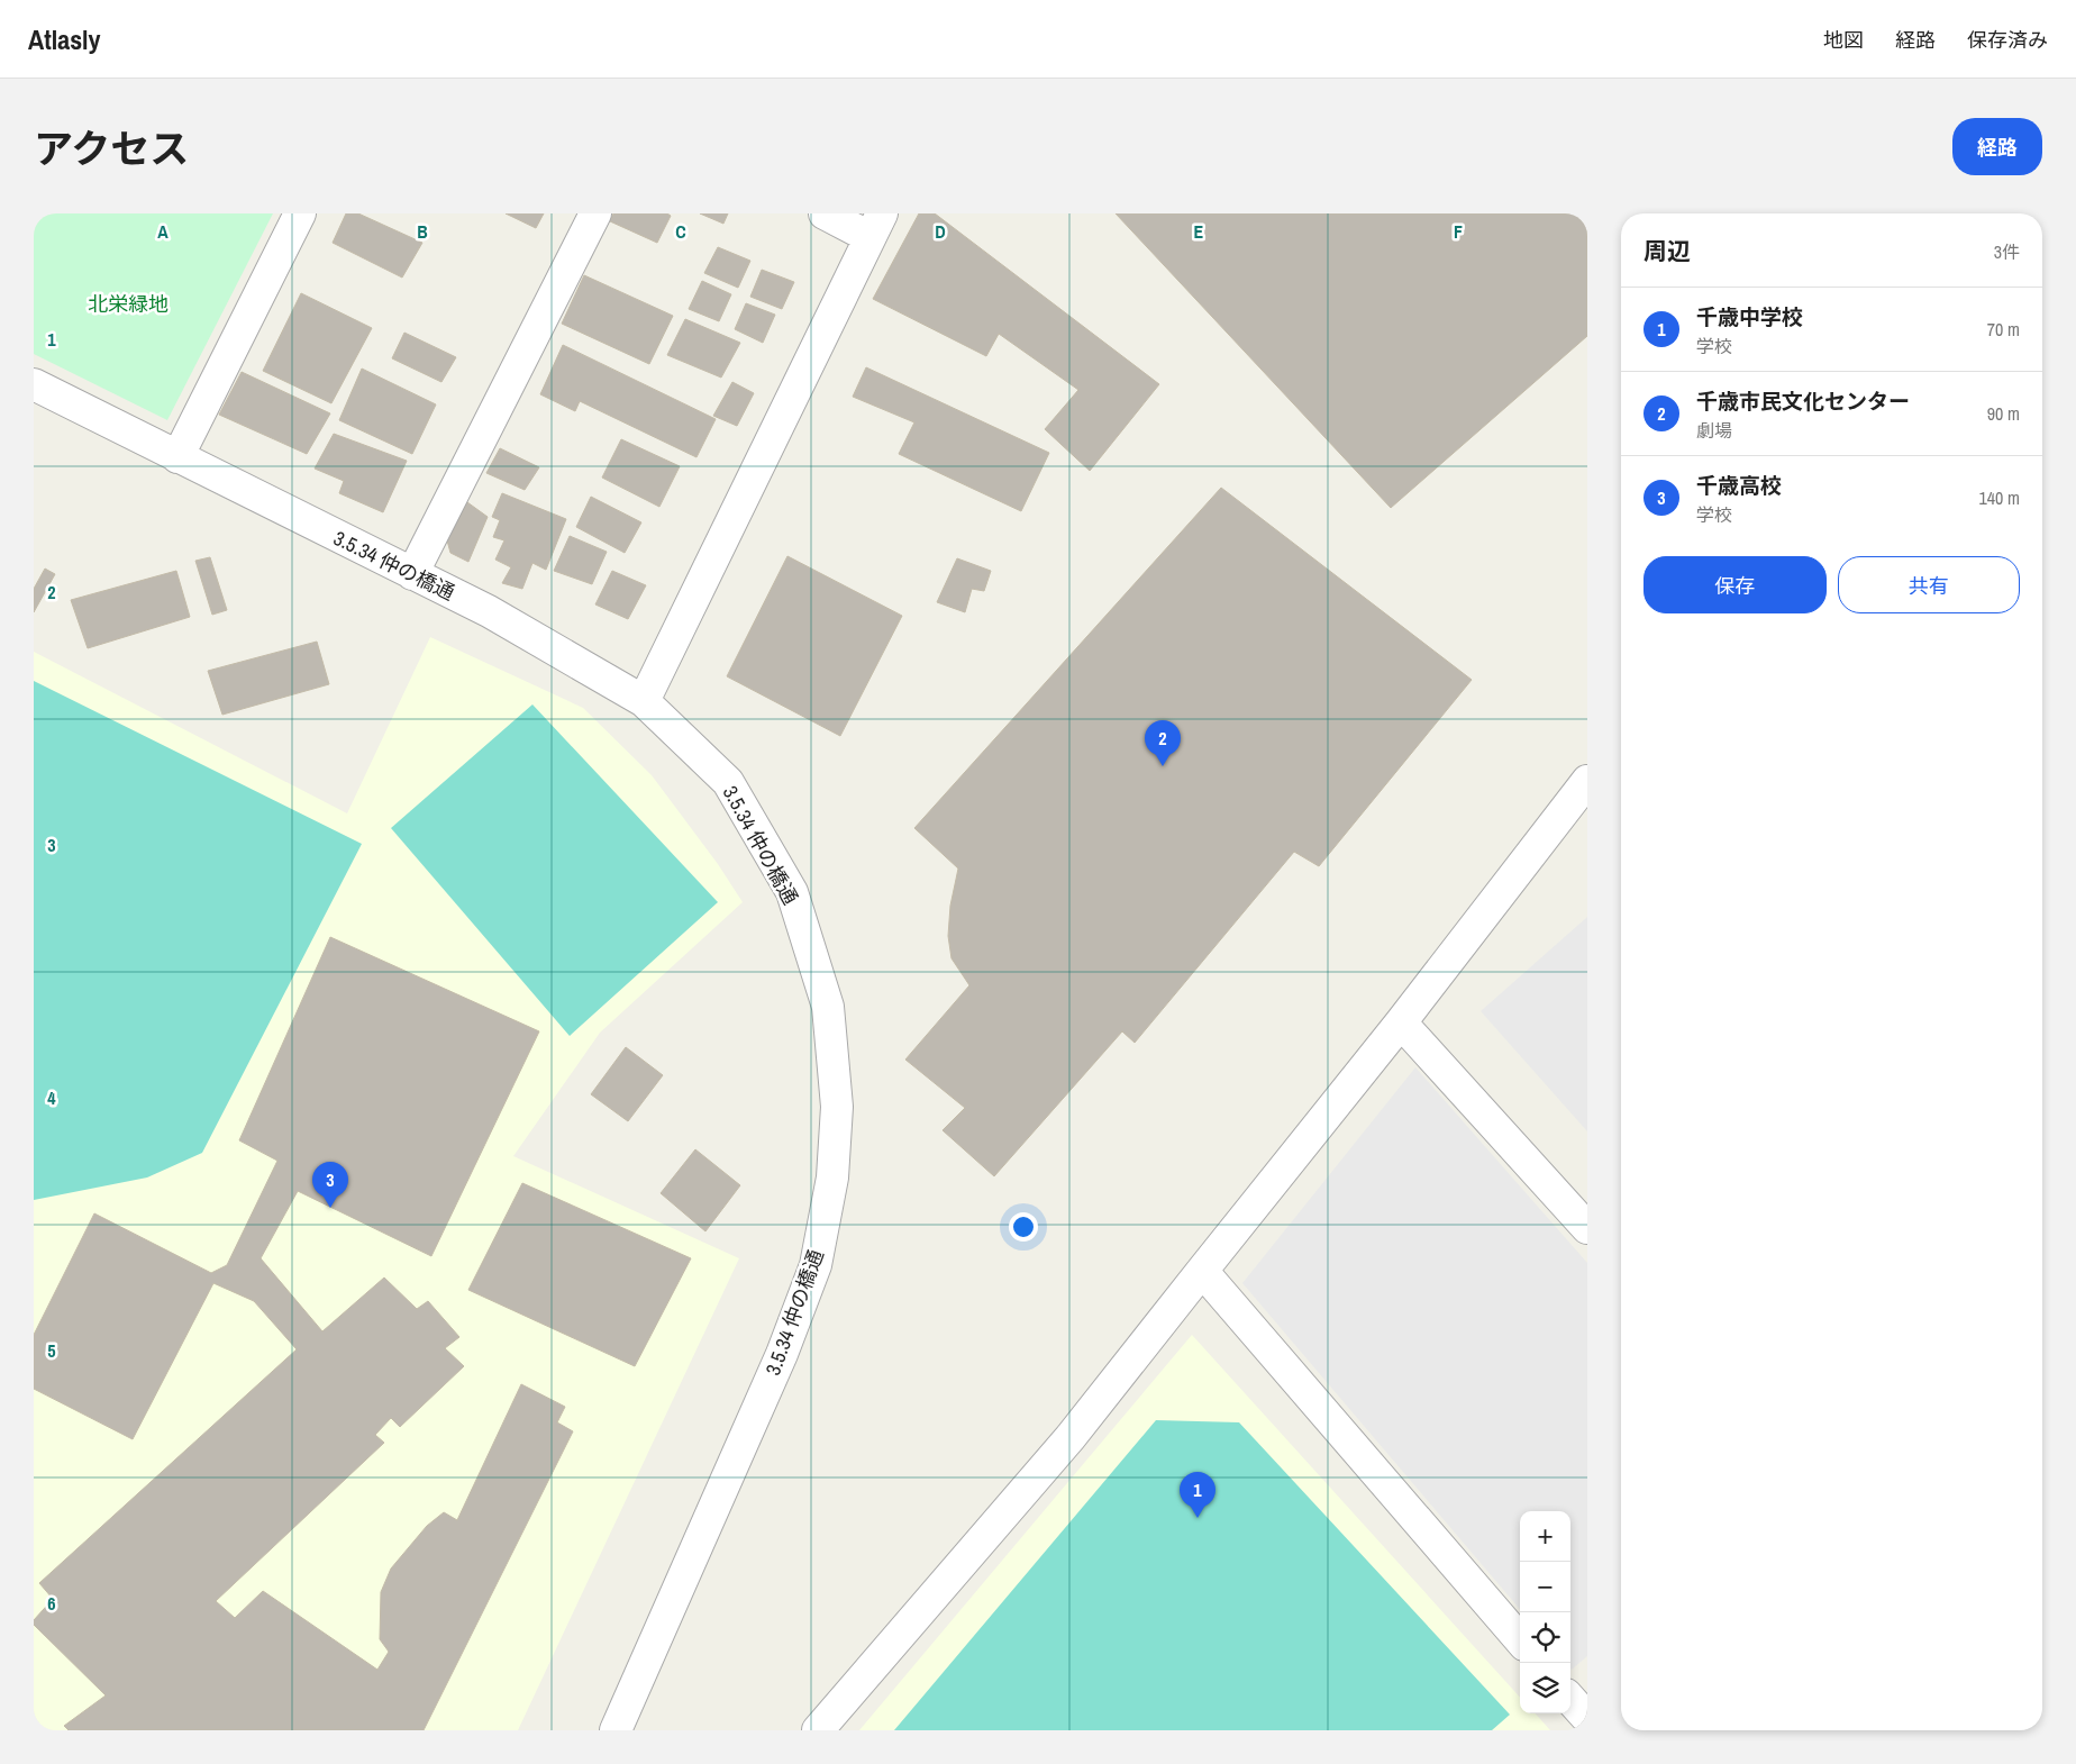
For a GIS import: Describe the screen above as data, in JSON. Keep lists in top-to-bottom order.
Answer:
{
  "streets": {
    "street": ["3.5.34 仲の橋通"]
  },
  "parks": ["北栄緑地"],
  "page": {
    "header": "Atlasly",
    "nav": ["地図", "経路", "保存済み"],
    "title": "アクセス",
    "buttons": [
      "経路",
      ["保存", "共有"]
    ],
    "heading": ["周辺", "3件"],
    "list": [
      {
        "mark": "1",
        "name": "千歳中学校",
        "note": "学校",
        "value": "70 m"
      },
      {
        "mark": "2",
        "name": "千歳市民文化センター",
        "note": "劇場",
        "value": "90 m"
      },
      {
        "mark": "3",
        "name": "千歳高校",
        "note": "学校",
        "value": "140 m"
      }
    ],
    "pins": ["2", "3", "1"],
    "map_buttons": ["+", "−"]
  },
  "grid": {
    "columns": [
      "A",
      "B",
      "C",
      "D",
      "E",
      "F"
    ],
    "rows": [
      "1",
      "2",
      "3",
      "4",
      "5",
      "6"
    ]
  }
}
